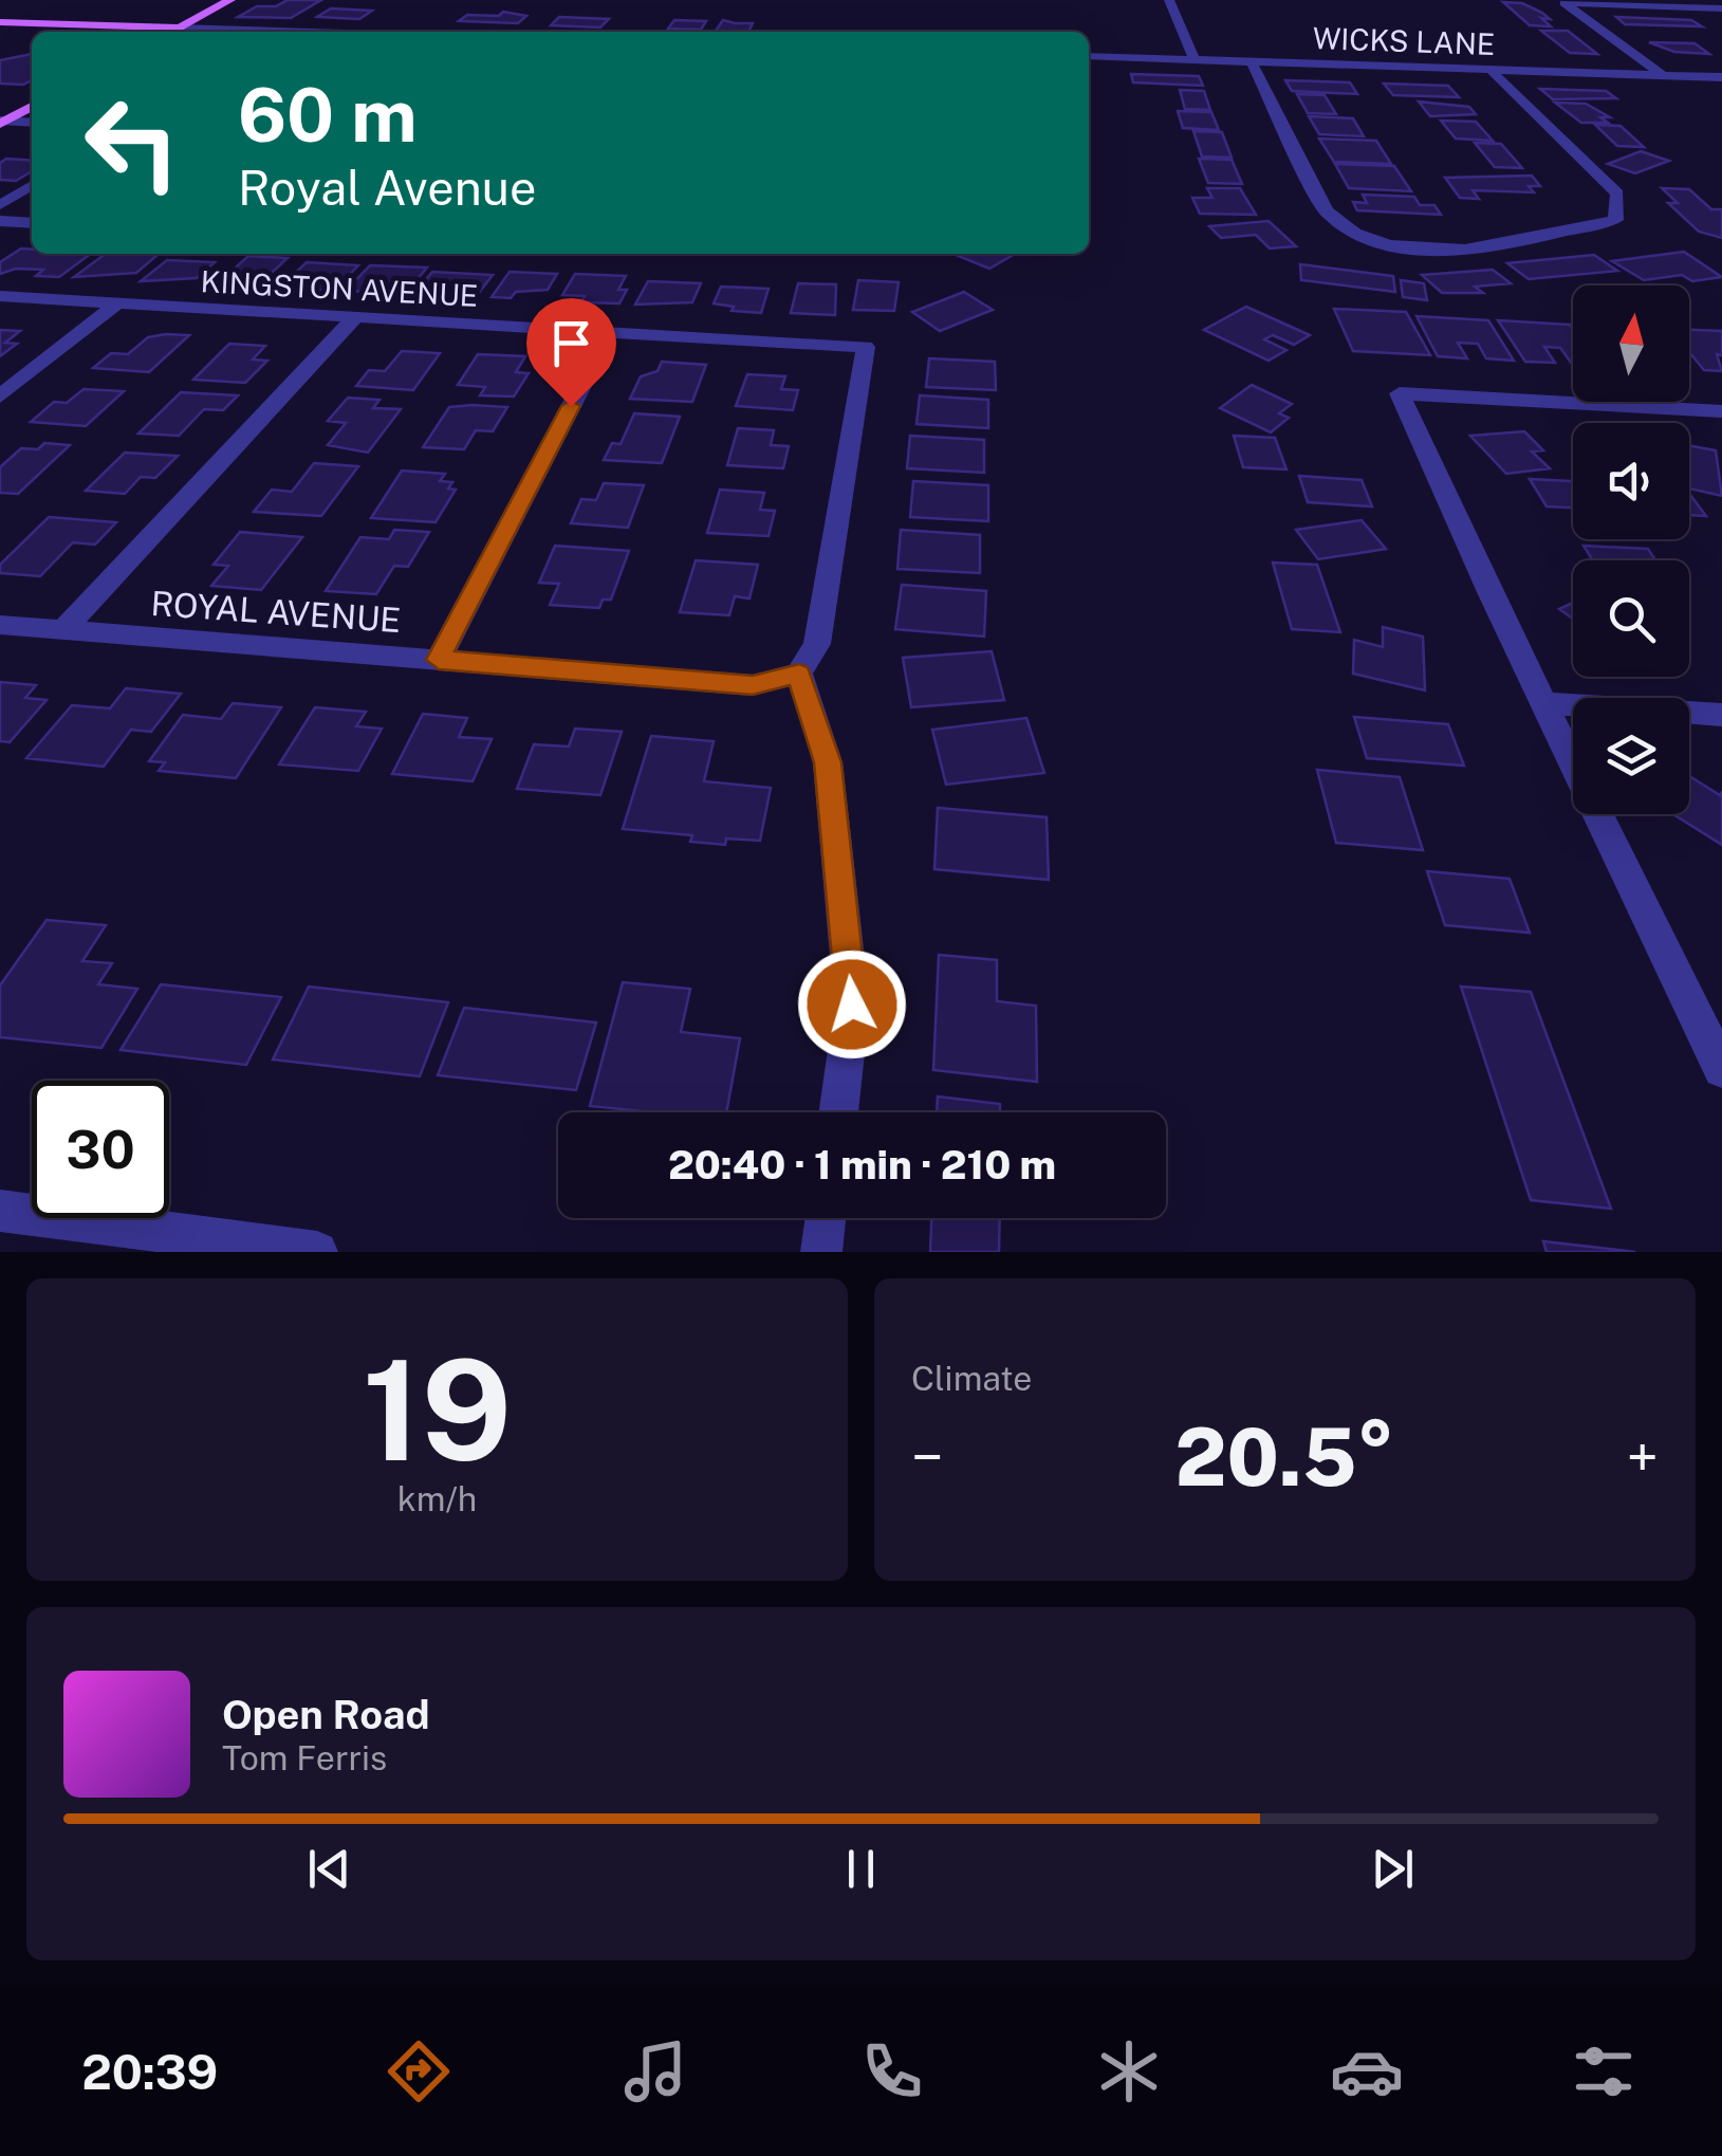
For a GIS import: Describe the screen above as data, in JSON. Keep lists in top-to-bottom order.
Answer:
{
  "streets": {
    "street": ["WICKS LANE", "KINGSTON AVENUE", "ROYAL AVENUE"]
  },
  "crossings": [
    ["KINGSTON AVENUE", "ROYAL AVENUE"]
  ],
  "north": "top",
  "page": {
    "turn": ["60 m", "Royal Avenue"],
    "limit": "30",
    "trip": "20:40 · 1 min · 210 m",
    "tile": [
      ["19", "km/h"],
      "Climate"
    ],
    "heat": ["−", "20.5°", "+"],
    "song": ["Open Road", "Tom Ferris"],
    "tabs": "20:39"
  }
}
